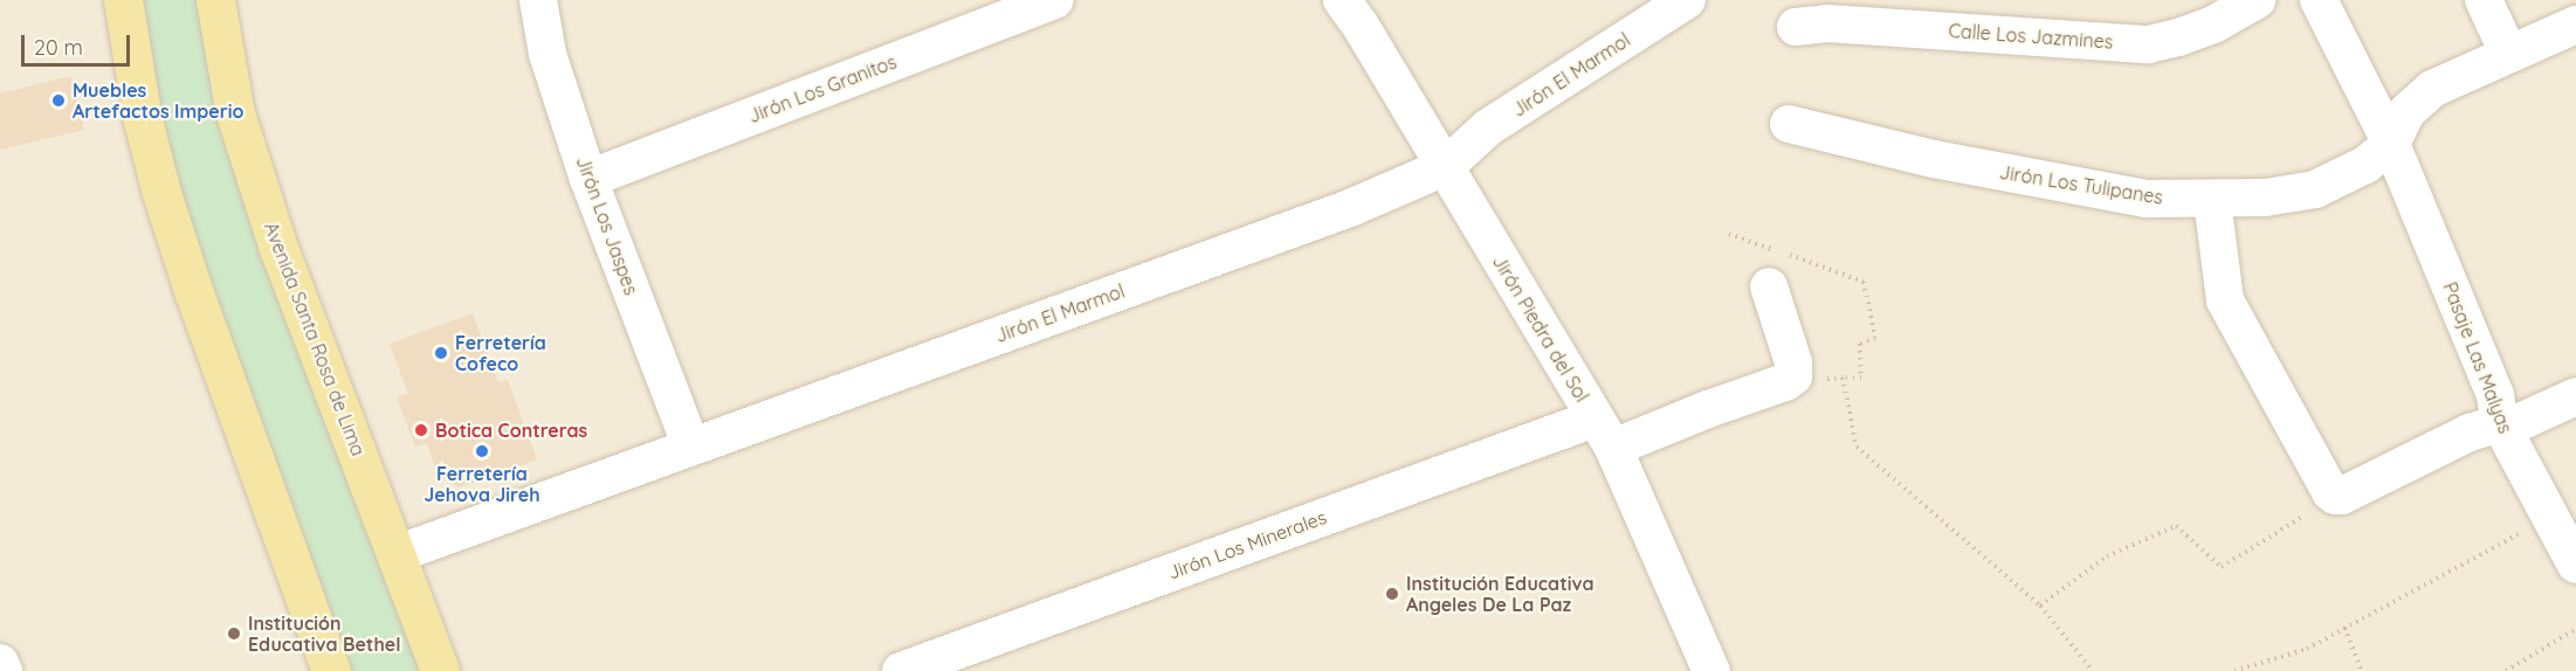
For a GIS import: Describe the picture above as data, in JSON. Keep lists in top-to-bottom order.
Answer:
{
  "streets": {
    "main road": ["Avenida Santa Rosa de Lima"],
    "street": [
      "Calle Los Jazmines",
      "Jirón El Marmol",
      "Jirón Los Granitos",
      "Jirón Los Tulipanes",
      "Jirón Los Jaspes",
      "Jirón Piedra del Sol",
      "Pasaje Las Malyas",
      "Jirón Los Minerales"
    ]
  },
  "crossings": [
    ["Jirón El Marmol", "Jirón Los Jaspes"],
    ["Jirón El Marmol", "Jirón Piedra del Sol"],
    ["Jirón El Marmol", "Avenida Santa Rosa de Lima"],
    ["Jirón Los Granitos", "Jirón Los Jaspes"],
    ["Jirón Los Tulipanes", "Pasaje Las Malyas"],
    ["Jirón Piedra del Sol", "Jirón Los Minerales"]
  ],
  "places": [
    "Muebles Artefactos Imperio",
    "Ferretería Cofeco",
    "Botica Contreras",
    "Ferretería Jehova Jireh",
    "Institución Educativa Angeles De La Paz",
    "Institución Educativa Bethel"
  ],
  "scale_bar": "20 m"
}
